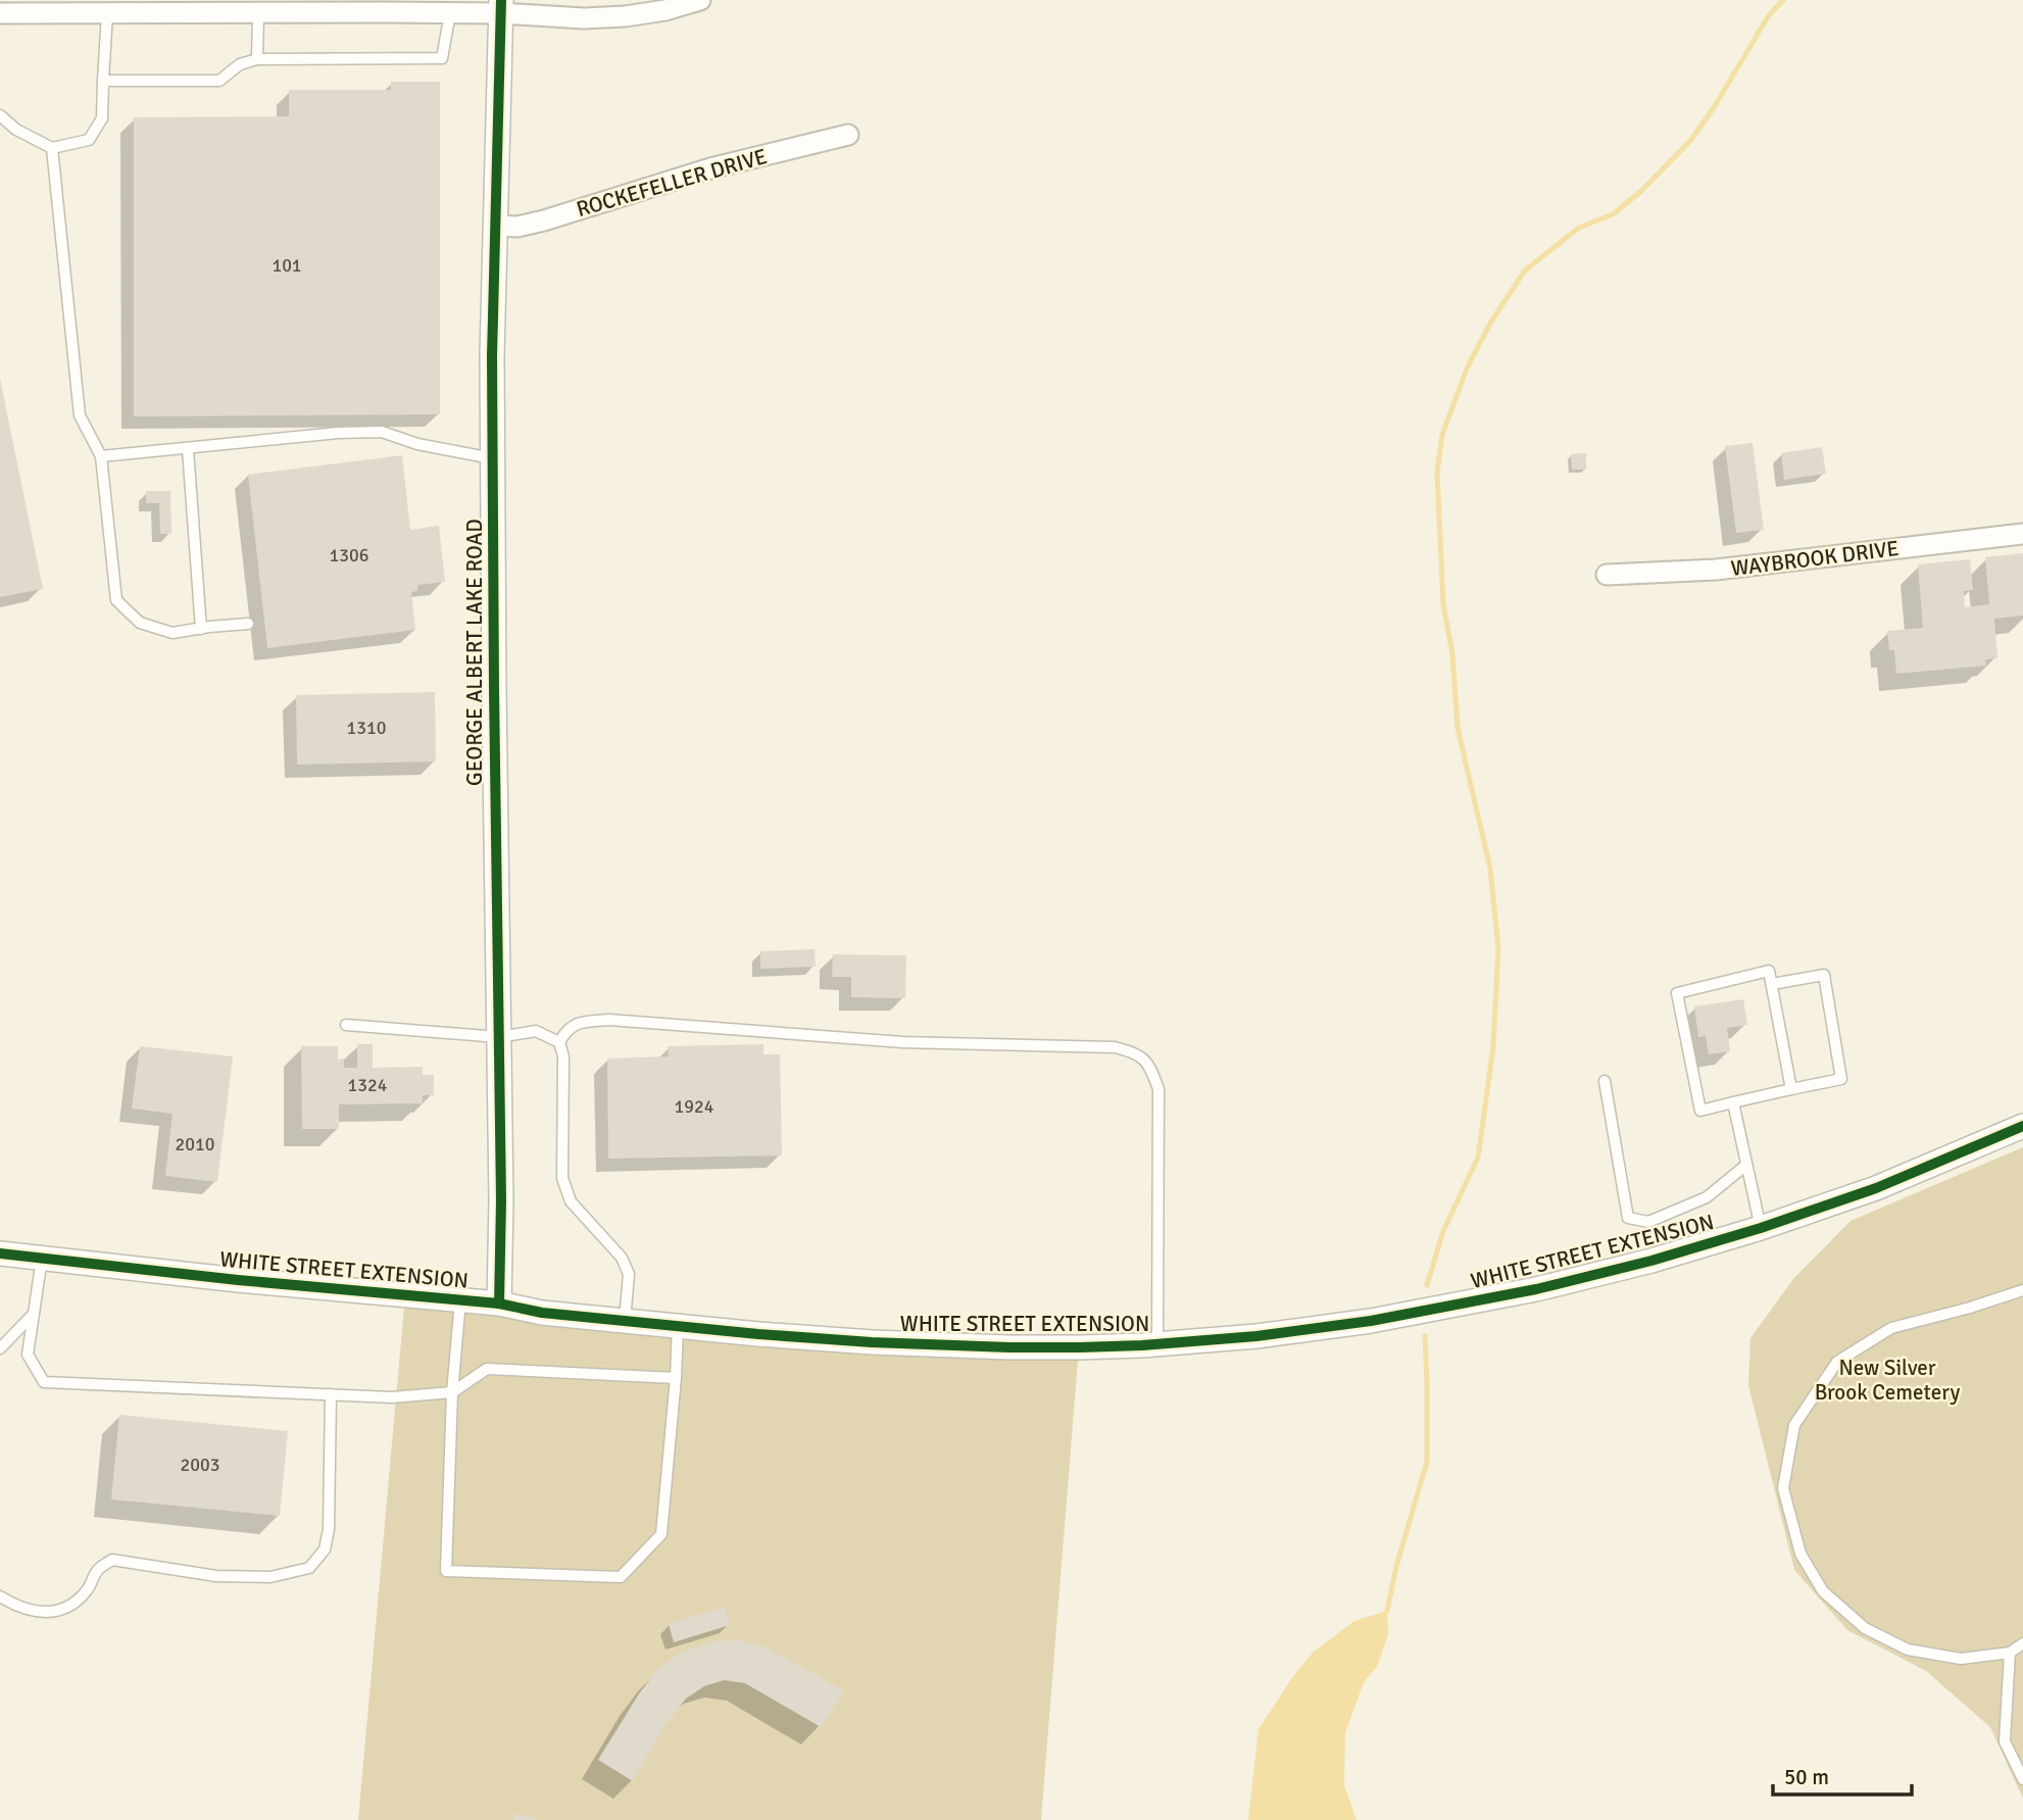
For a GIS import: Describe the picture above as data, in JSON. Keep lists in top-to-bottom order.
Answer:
{
  "streets": {
    "street": [
      "ROCKEFELLER DRIVE",
      "WAYBROOK DRIVE",
      "GEORGE ALBERT LAKE ROAD",
      "WHITE STREET EXTENSION"
    ]
  },
  "crossings": [
    ["ROCKEFELLER DRIVE", "GEORGE ALBERT LAKE ROAD"],
    ["GEORGE ALBERT LAKE ROAD", "WHITE STREET EXTENSION"]
  ],
  "parks": ["New Silver Brook Cemetery"],
  "house_numbers": [
    "101",
    "1306",
    "1310",
    "1324",
    "1924",
    "2010",
    "2003"
  ],
  "scale_bar": "50 m"
}
